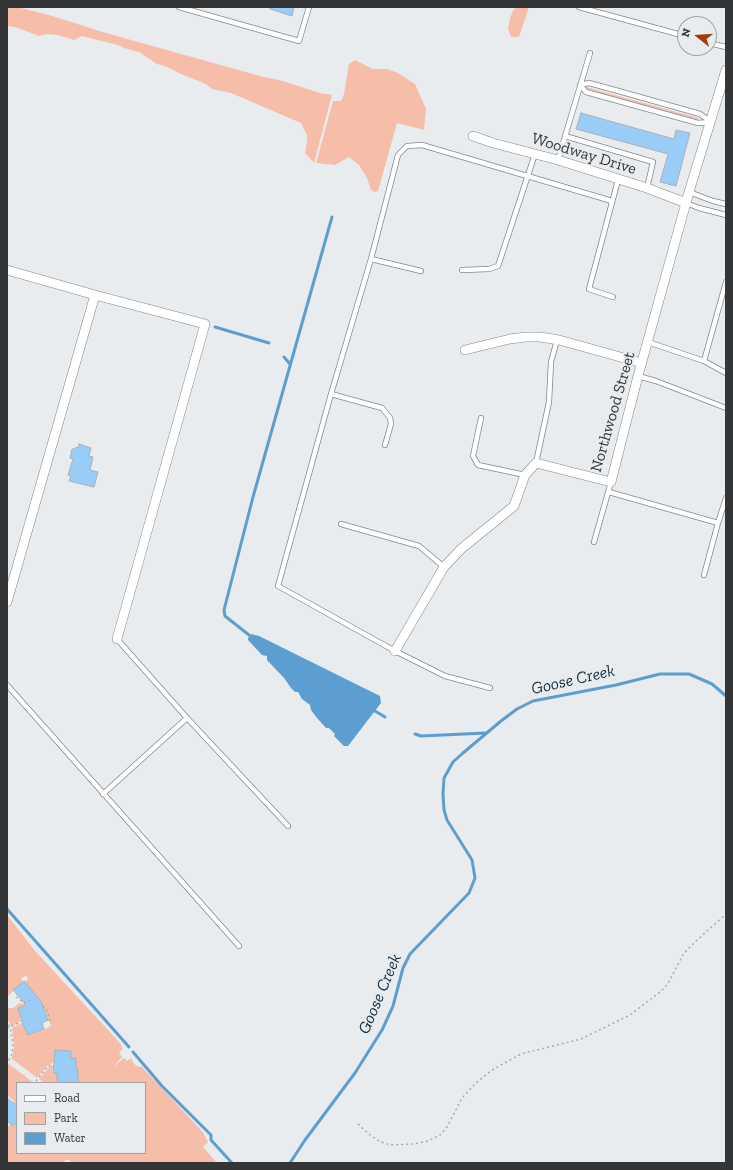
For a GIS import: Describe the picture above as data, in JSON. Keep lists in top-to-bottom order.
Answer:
{
  "streets": {
    "street": ["Woodway Drive", "Northwood Street"]
  },
  "crossings": [
    ["Woodway Drive", "Northwood Street"]
  ],
  "water": ["Goose Creek"],
  "legend": ["Road", "Park", "Water"],
  "north": "left"
}
